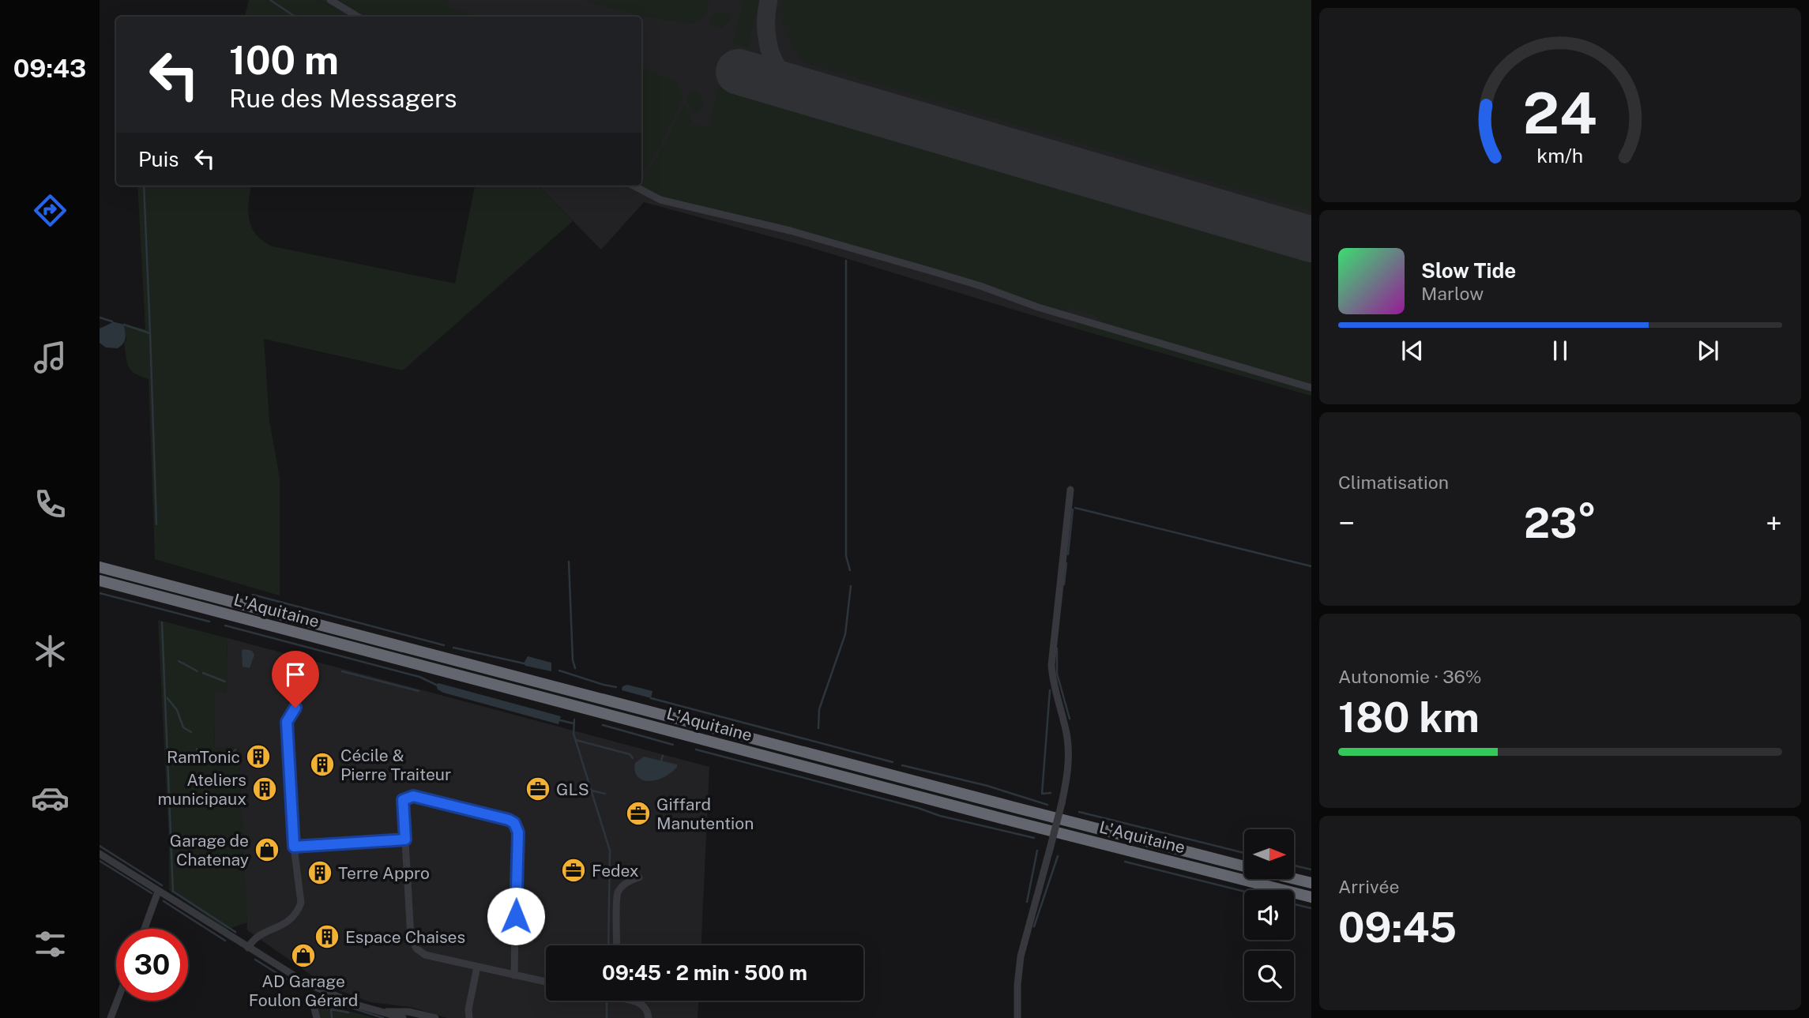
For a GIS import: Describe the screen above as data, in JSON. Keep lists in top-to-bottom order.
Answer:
{
  "streets": {
    "highway": ["L'Aquitaine"]
  },
  "places": {
    "building": [
      "RamTonic",
      "Cécile & Pierre Traiteur",
      "Ateliers municipaux",
      "Terre Appro",
      "Espace Chaises"
    ],
    "office": ["GLS", "Giffard Manutention", "Fedex"],
    "shop": ["Garage de Chatenay", "AD Garage Foulon Gérard"]
  },
  "north": "right",
  "page": {
    "tabs": "09:43",
    "turn": ["100 m", "Rue des Messagers"],
    "then": "Puis",
    "song": ["Slow Tide", "Marlow"],
    "tile": [
      "Climatisation",
      ["Autonomie · 36%", "180 km"],
      ["Arrivée", "09:45"]
    ],
    "heat": ["−", "23°", "+"],
    "limit": "30",
    "trip": "09:45 · 2 min · 500 m",
    "gauge": ["24", "km/h"]
  }
}
